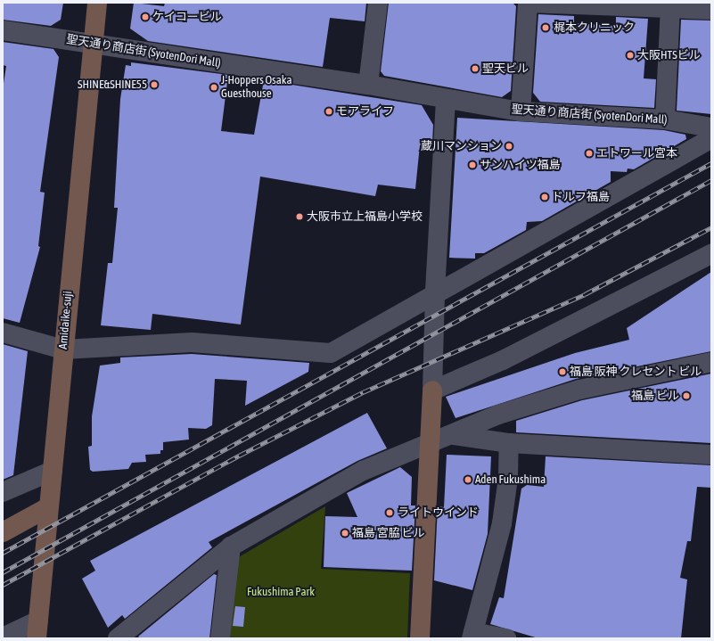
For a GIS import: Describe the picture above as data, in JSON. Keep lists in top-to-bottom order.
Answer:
{
  "streets": {
    "street": ["聖天通り商店街 (SyotenDori Mall)", "Amidaike-suji"]
  },
  "crossings": [
    ["聖天通り商店街 (SyotenDori Mall)", "Amidaike-suji"]
  ],
  "parks": ["Fukushima Park"],
  "places": [
    "ケイコービル",
    "梶本クリニック",
    "大阪HTSビル",
    "聖天ビル",
    "SHINE&SHINE55",
    "J-Hoppers Osaka Guesthouse",
    "モアライフ",
    "蔵川マンション",
    "エトワール宮本",
    "サンハイツ福島",
    "ドルフ福島",
    "大阪市立上福島小学校",
    "福島 阪神 クレセント ビル",
    "福島 ビル",
    "Aden Fukushima",
    "ライトウインド",
    "福島 宮脇 ビル"
  ]
}
